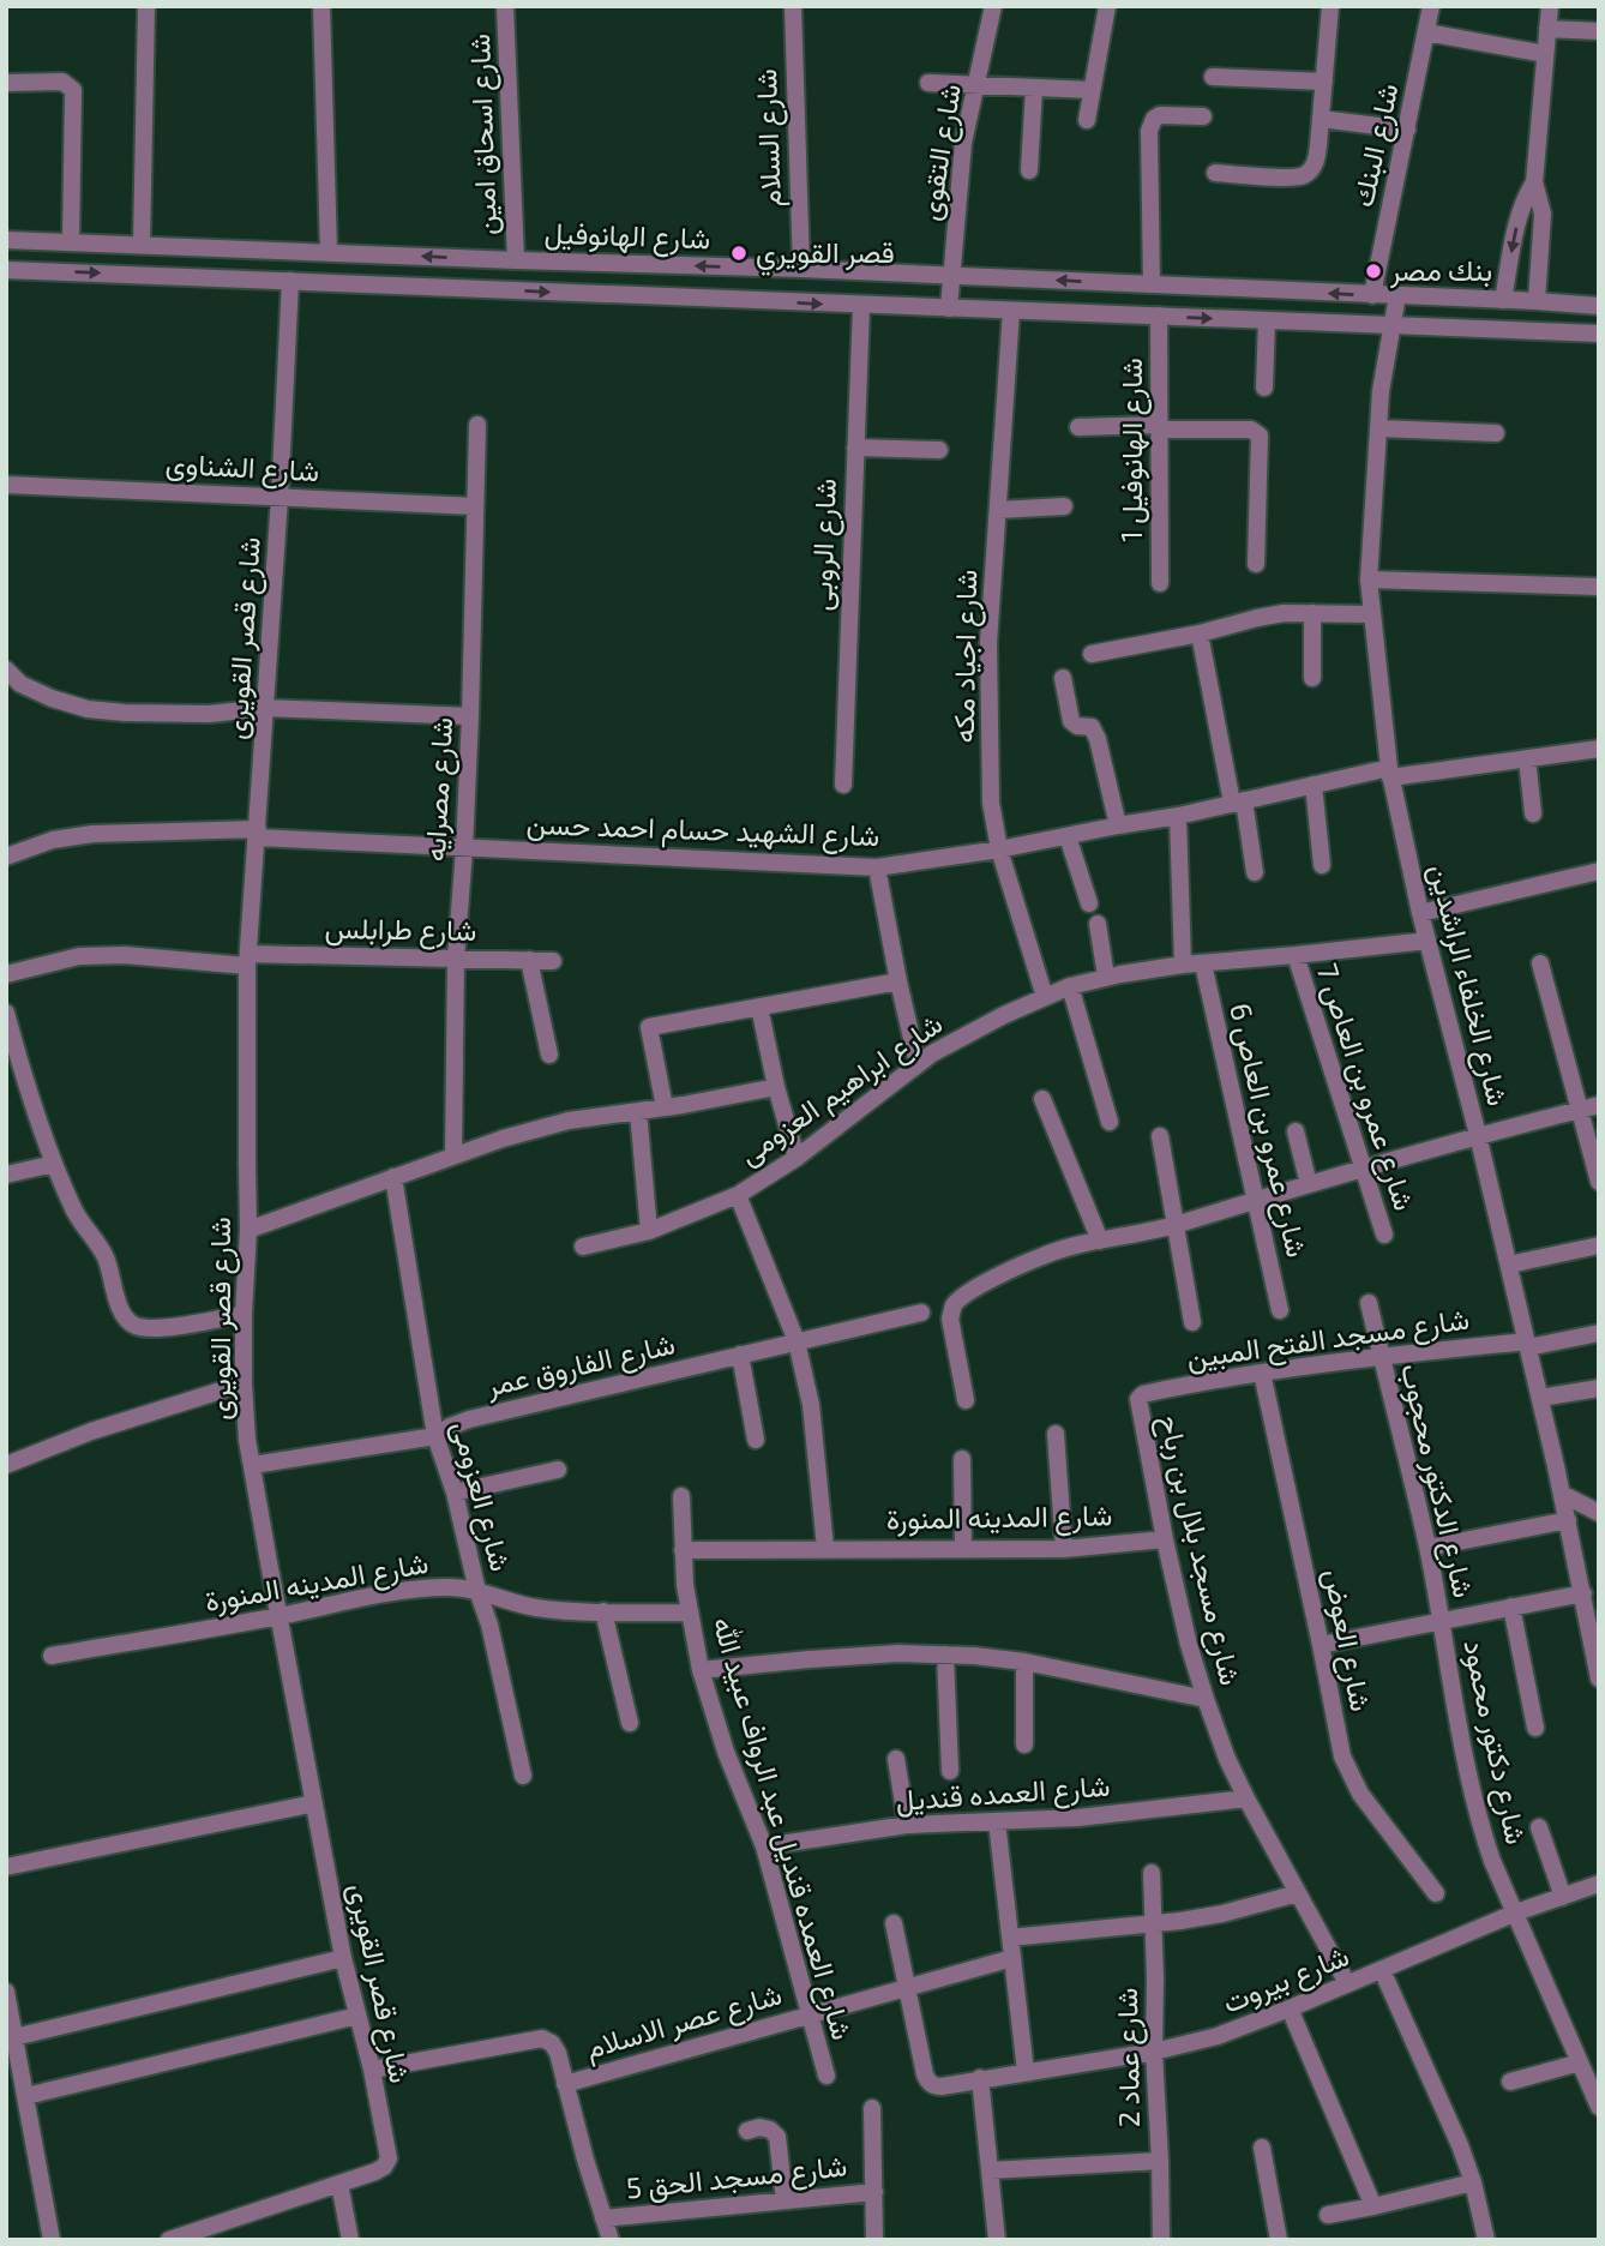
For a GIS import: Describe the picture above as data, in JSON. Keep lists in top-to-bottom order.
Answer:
{
  "streets": {
    "street": [
      "شارع اسحاق امين",
      "شارع السلام",
      "شارع البنك",
      "شارع التقوى",
      "شارع الهانوفيل",
      "شارع الهانوفيل 1",
      "شارع الشناوى",
      "شارع الروبى",
      "شارع قصر القويرى",
      "شارع اجياد مكه",
      "شارع مصرايه",
      "شارع الشهيد حسام احمد حسن",
      "شارع طرابلس",
      "شارع الخلفاء الراشدين",
      "شارع عمرو بن العاص 7",
      "شارع ابراهيم العزومى",
      "شارع عمرو بن العاص 6",
      "شارع مسجد الفتح المبين",
      "شارع الفاروق عمر",
      "شارع الدكتور محجوب",
      "شارع العزومى",
      "شارع المدينه المنورة",
      "شارع مسجد بلال بن رباح",
      "شارع العوض",
      "شارع دكتور محمود",
      "شارع العمده قنديل",
      "شارع العمده قنديل عبد الرواف عبيد الله",
      "شارع بيروت",
      "شارع عصر الاسلام",
      "شارع عماد 2",
      "شارع مسجد الحق 5"
    ]
  },
  "crossings": [
    ["شارع اسحاق امين", "شارع الهانوفيل"],
    ["شارع السلام", "شارع الهانوفيل"],
    ["شارع البنك", "شارع الهانوفيل"],
    ["شارع التقوى", "شارع الهانوفيل"],
    ["شارع الهانوفيل", "شارع الهانوفيل 1"],
    ["شارع الهانوفيل", "شارع الروبى"],
    ["شارع الهانوفيل", "شارع قصر القويرى"],
    ["شارع الهانوفيل", "شارع اجياد مكه"],
    ["شارع الهانوفيل", "شارع الخلفاء الراشدين"],
    ["شارع الشناوى", "شارع قصر القويرى"],
    ["شارع الشناوى", "شارع مصرايه"],
    ["شارع قصر القويرى", "شارع الشهيد حسام احمد حسن"],
    ["شارع قصر القويرى", "شارع طرابلس"],
    ["شارع قصر القويرى", "شارع الفاروق عمر"],
    ["شارع قصر القويرى", "شارع المدينه المنورة"],
    ["شارع اجياد مكه", "شارع الشهيد حسام احمد حسن"],
    ["شارع اجياد مكه", "شارع ابراهيم العزومى"],
    ["شارع مصرايه", "شارع الشهيد حسام احمد حسن"],
    ["شارع مصرايه", "شارع طرابلس"],
    ["شارع الشهيد حسام احمد حسن", "شارع الخلفاء الراشدين"],
    ["شارع الخلفاء الراشدين", "شارع ابراهيم العزومى"],
    ["شارع الخلفاء الراشدين", "شارع مسجد الفتح المبين"],
    ["شارع عمرو بن العاص 7", "شارع ابراهيم العزومى"],
    ["شارع ابراهيم العزومى", "شارع عمرو بن العاص 6"],
    ["شارع مسجد الفتح المبين", "شارع الدكتور محجوب"],
    ["شارع مسجد الفتح المبين", "شارع مسجد بلال بن رباح"],
    ["شارع مسجد الفتح المبين", "شارع العوض"],
    ["شارع الفاروق عمر", "شارع العزومى"],
    ["شارع الدكتور محجوب", "شارع دكتور محمود"],
    ["شارع العزومى", "شارع المدينه المنورة"],
    ["شارع المدينه المنورة", "شارع مسجد بلال بن رباح"],
    ["شارع المدينه المنورة", "شارع العمده قنديل عبد الرواف عبيد الله"],
    ["شارع مسجد بلال بن رباح", "شارع العمده قنديل"],
    ["شارع مسجد بلال بن رباح", "شارع بيروت"],
    ["شارع دكتور محمود", "شارع بيروت"],
    ["شارع العمده قنديل", "شارع العمده قنديل عبد الرواف عبيد الله"],
    ["شارع العمده قنديل عبد الرواف عبيد الله", "شارع عصر الاسلام"],
    ["شارع بيروت", "شارع عصر الاسلام"],
    ["شارع بيروت", "شارع عماد 2"]
  ],
  "places": ["قصر القويري", "بنك مصر"]
}
